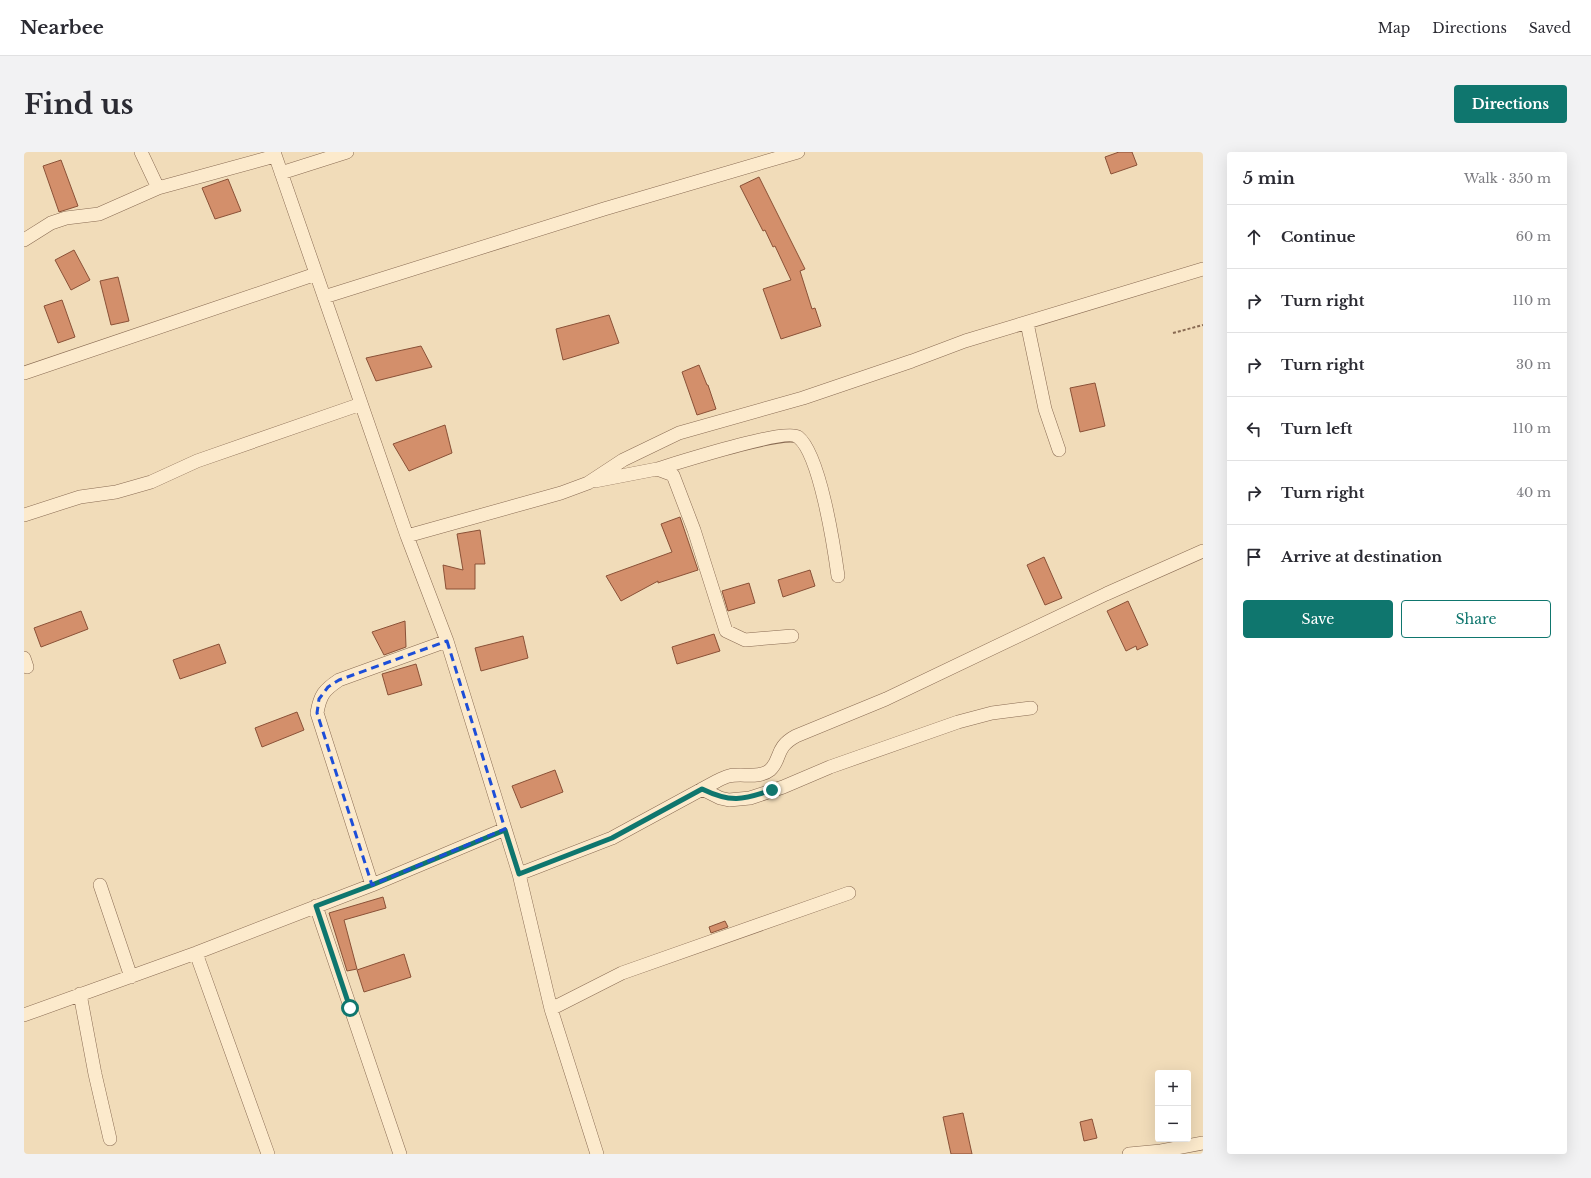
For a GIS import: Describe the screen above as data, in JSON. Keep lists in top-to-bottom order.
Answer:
{
  "page": {
    "header": "Nearbee",
    "nav": ["Map", "Directions", "Saved"],
    "buttons": [
      "Directions",
      ["Save", "Share"]
    ],
    "title": "Find us",
    "heading": ["5 min", "Walk · 350 m"],
    "list": [
      ["Continue", "60 m"],
      ["Turn right", "110 m"],
      ["Turn right", "30 m"],
      ["Turn left", "110 m"],
      ["Turn right", "40 m"],
      "Arrive at destination"
    ],
    "map_buttons": ["+", "−"]
  }
}
